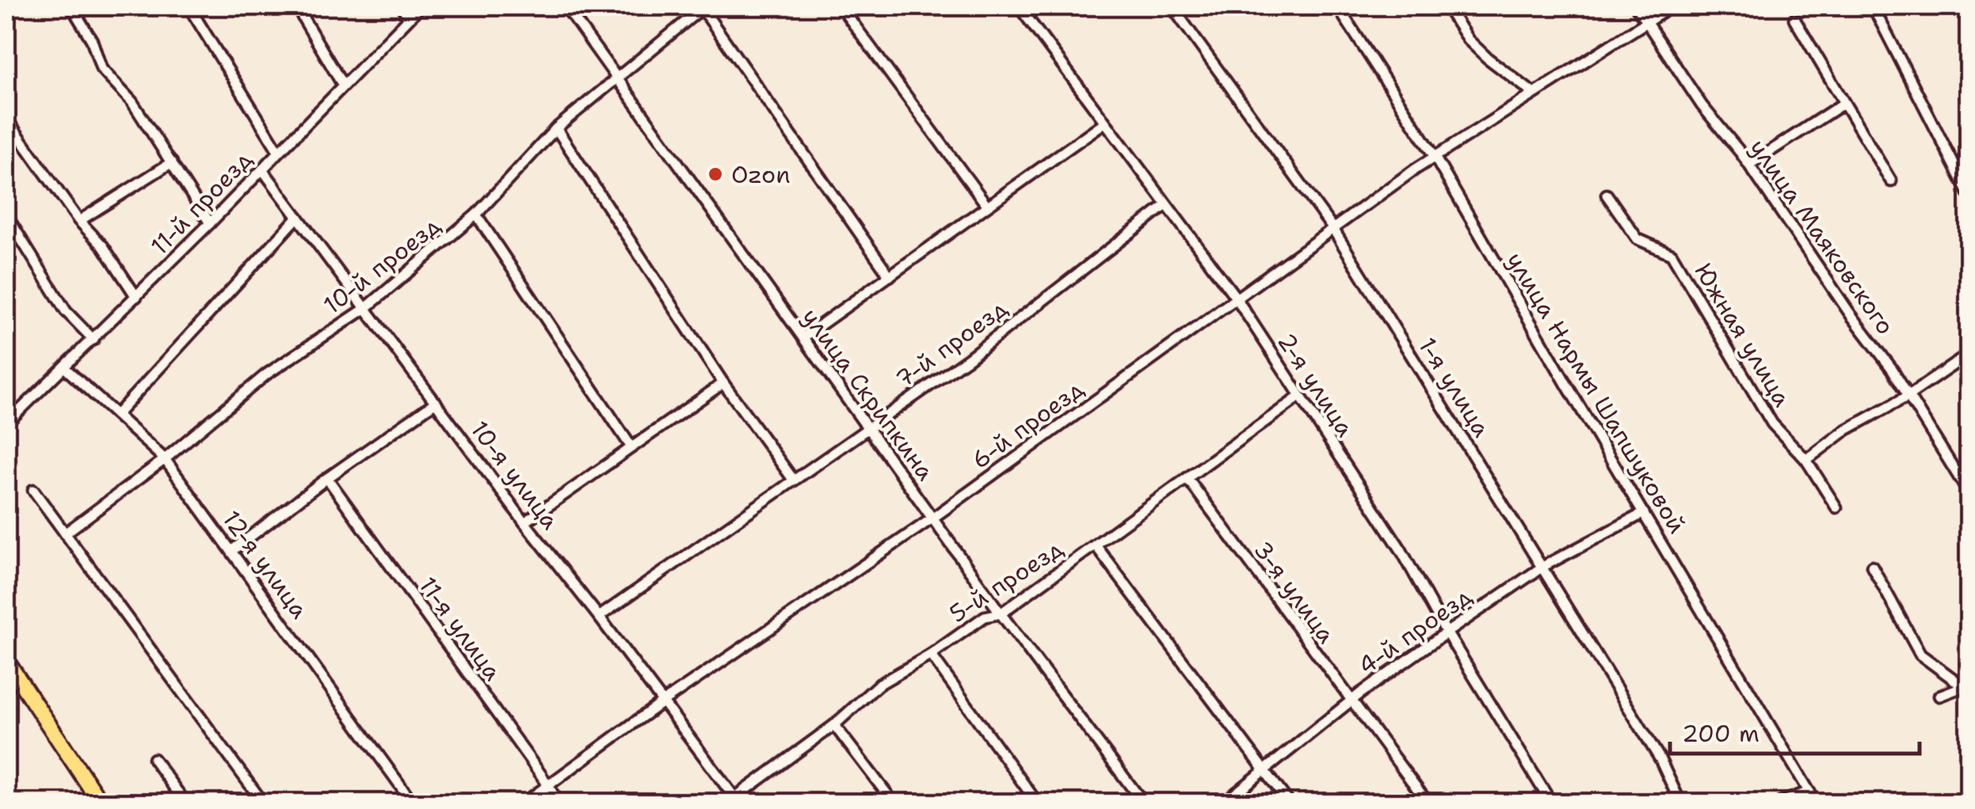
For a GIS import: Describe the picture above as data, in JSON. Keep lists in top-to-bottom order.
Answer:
{
  "streets": {
    "street": [
      "11-й проезд",
      "улица Маяковского",
      "10-й проезд",
      "Южная улица",
      "7-й проезд",
      "2-я улица",
      "1-я улица",
      "улица Нармы Шапшуковой",
      "улица Скрипкина",
      "6-й проезд",
      "10-я улица",
      "12-я улица",
      "5-й проезд",
      "3-я улица",
      "11-я улица",
      "4-й проезд"
    ]
  },
  "crossings": [
    ["11-й проезд", "10-я улица"],
    ["11-й проезд", "12-я улица"],
    ["улица Маяковского", "6-й проезд"],
    ["10-й проезд", "улица Скрипкина"],
    ["10-й проезд", "10-я улица"],
    ["10-й проезд", "12-я улица"],
    ["7-й проезд", "2-я улица"],
    ["7-й проезд", "улица Скрипкина"],
    ["7-й проезд", "10-я улица"],
    ["2-я улица", "6-й проезд"],
    ["2-я улица", "5-й проезд"],
    ["2-я улица", "4-й проезд"],
    ["1-я улица", "6-й проезд"],
    ["1-я улица", "4-й проезд"],
    ["улица Нармы Шапшуковой", "6-й проезд"],
    ["улица Нармы Шапшуковой", "4-й проезд"],
    ["улица Скрипкина", "6-й проезд"],
    ["улица Скрипкина", "5-й проезд"],
    ["6-й проезд", "10-я улица"],
    ["6-й проезд", "11-я улица"],
    ["10-я улица", "5-й проезд"],
    ["5-й проезд", "3-я улица"],
    ["3-я улица", "4-й проезд"]
  ],
  "places": ["Ozon"],
  "scale_bar": "200 m"
}
